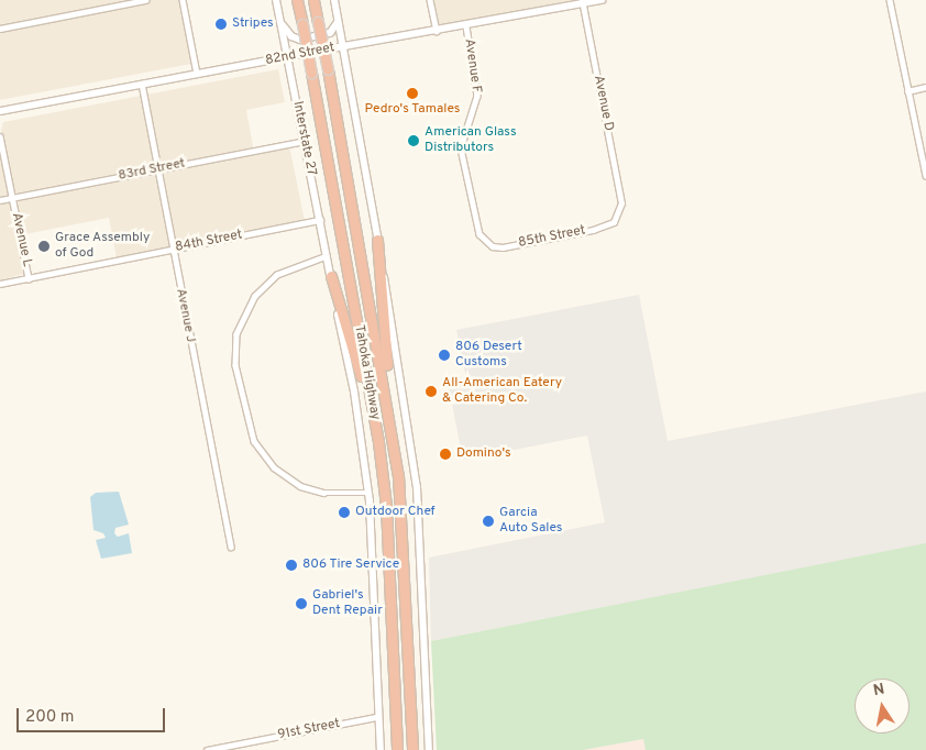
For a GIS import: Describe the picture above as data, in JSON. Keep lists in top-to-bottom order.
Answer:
{
  "streets": {
    "highway": ["Tahoka Highway"],
    "main road": ["82nd Street", "Interstate 27"],
    "street": [
      "Avenue F",
      "Avenue D",
      "83rd Street",
      "85th Street",
      "Avenue L",
      "84th Street",
      "Avenue J",
      "91st Street"
    ]
  },
  "crossings": [
    ["82nd Street", "Avenue F"],
    ["82nd Street", "Avenue D"],
    ["82nd Street", "Interstate 27"],
    ["82nd Street", "Avenue J"],
    ["Avenue F", "85th Street"],
    ["Avenue D", "85th Street"],
    ["Interstate 27", "83rd Street"],
    ["Interstate 27", "84th Street"],
    ["Interstate 27", "Tahoka Highway"],
    ["83rd Street", "Avenue L"],
    ["83rd Street", "Avenue J"],
    ["Avenue L", "84th Street"],
    ["84th Street", "Avenue J"],
    ["Tahoka Highway", "91st Street"]
  ],
  "places": [
    "Stripes",
    "Pedro's Tamales",
    "American Glass Distributors",
    "Grace Assembly of God",
    "806 Desert Customs",
    "All-American Eatery & Catering Co.",
    "Domino's",
    "Outdoor Chef",
    "Garcia Auto Sales",
    "806 Tire Service",
    "Gabriel's Dent Repair"
  ],
  "scale_bar": "200 m",
  "north": "top"
}
